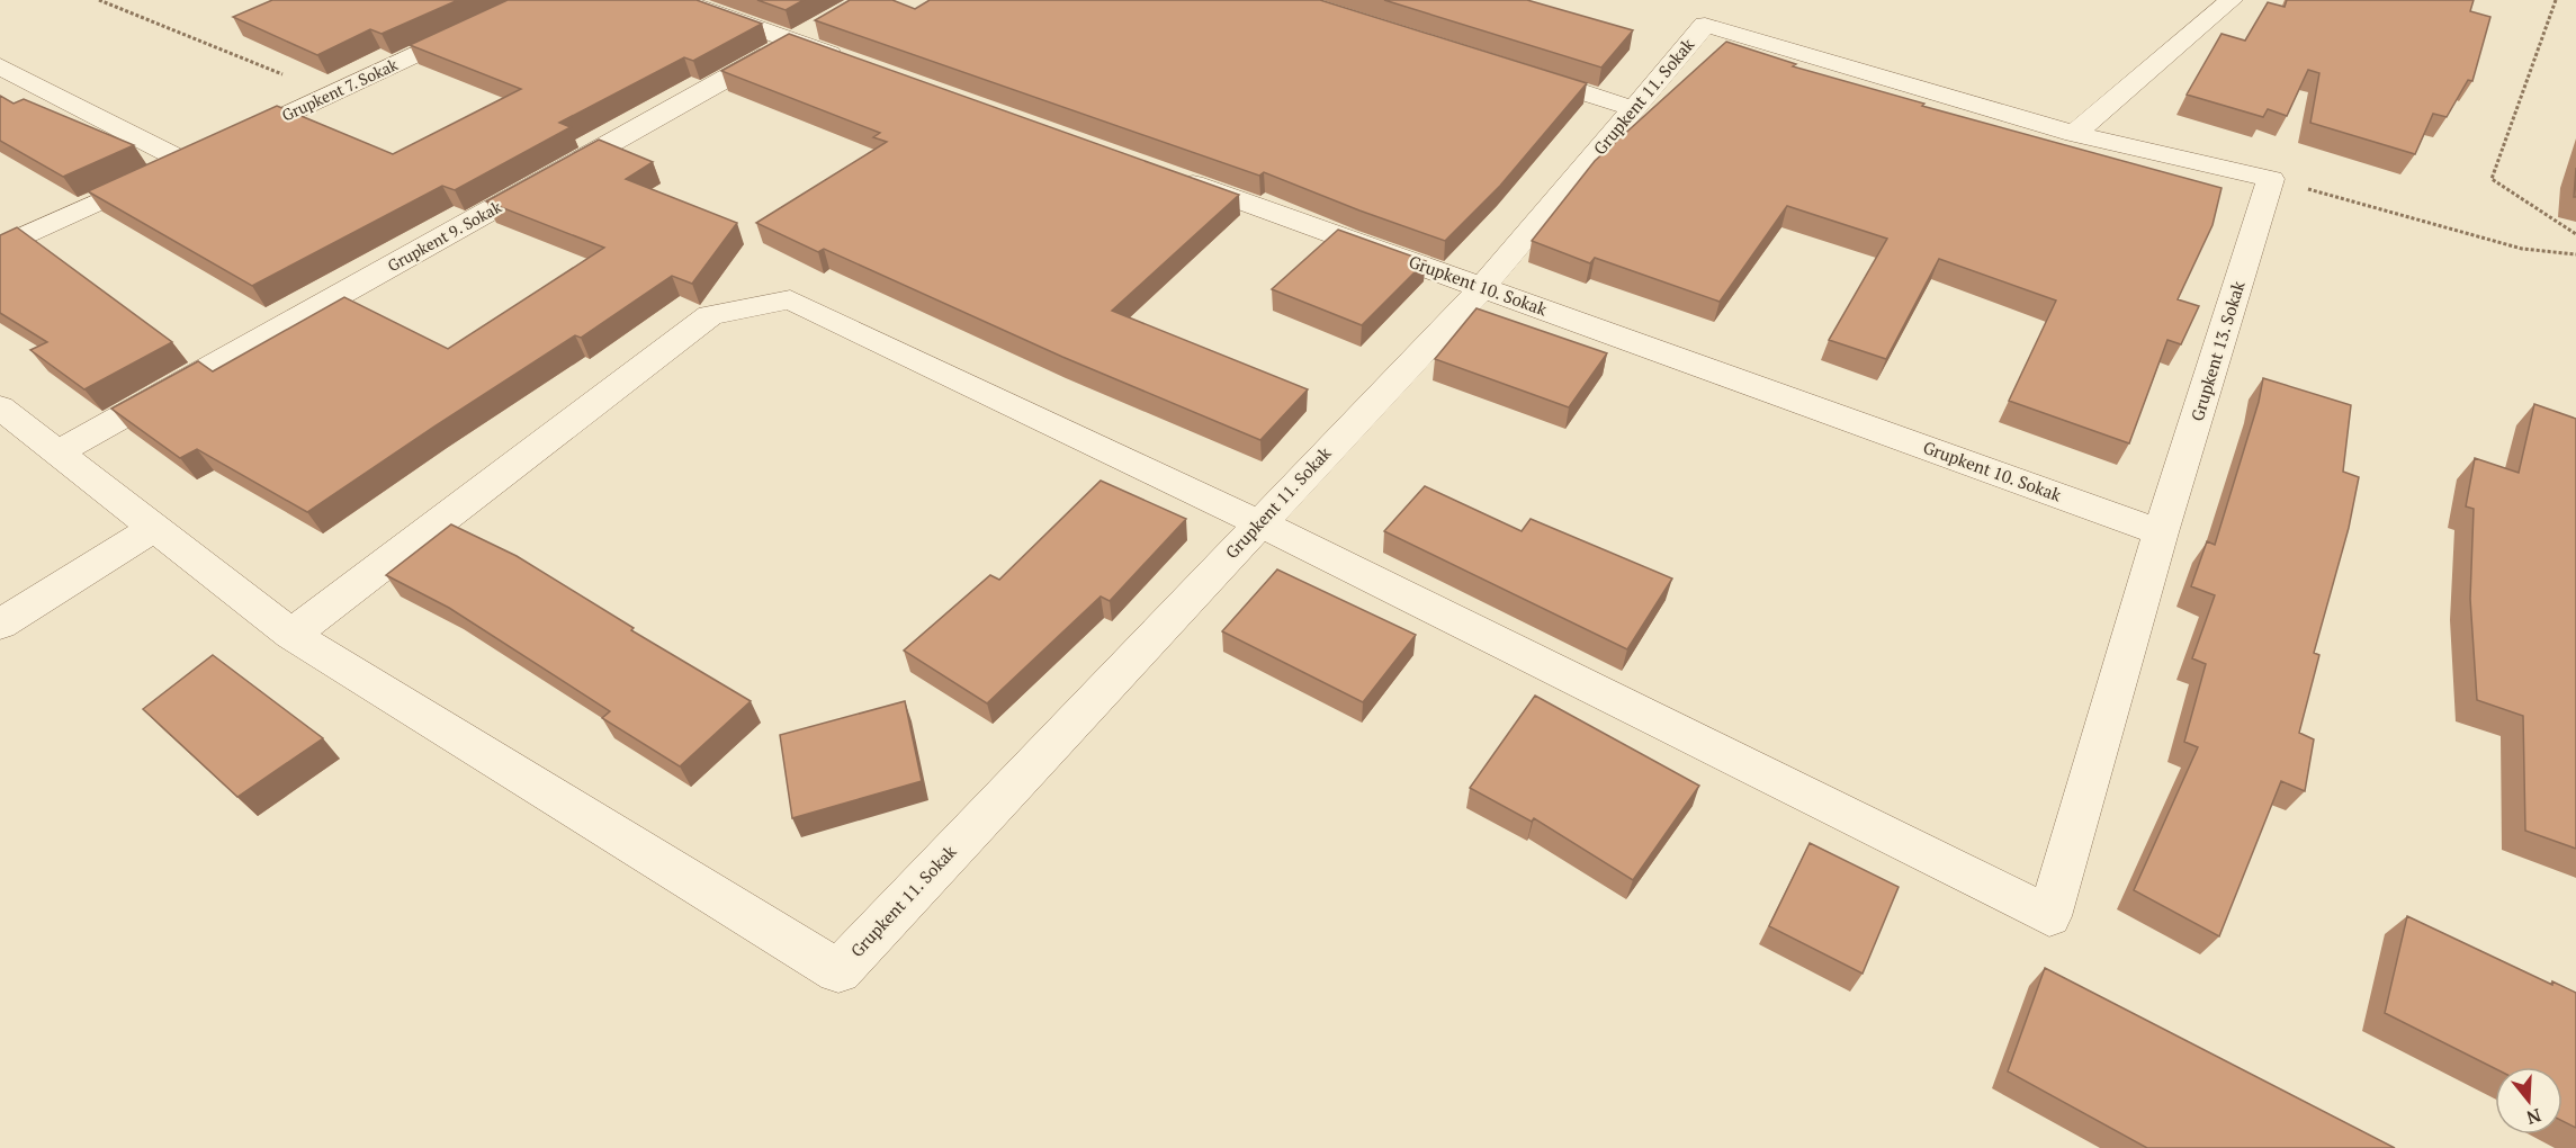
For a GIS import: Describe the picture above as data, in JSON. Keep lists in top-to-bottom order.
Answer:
{
  "streets": {
    "street": [
      "Grupkent 7. Sokak",
      "Grupkent 11. Sokak",
      "Grupkent 9. Sokak",
      "Grupkent 10. Sokak",
      "Grupkent 13. Sokak"
    ]
  },
  "crossings": [
    ["Grupkent 11. Sokak", "Grupkent 10. Sokak"],
    ["Grupkent 11. Sokak", "Grupkent 13. Sokak"],
    ["Grupkent 10. Sokak", "Grupkent 13. Sokak"]
  ],
  "north": "bottom"
}
